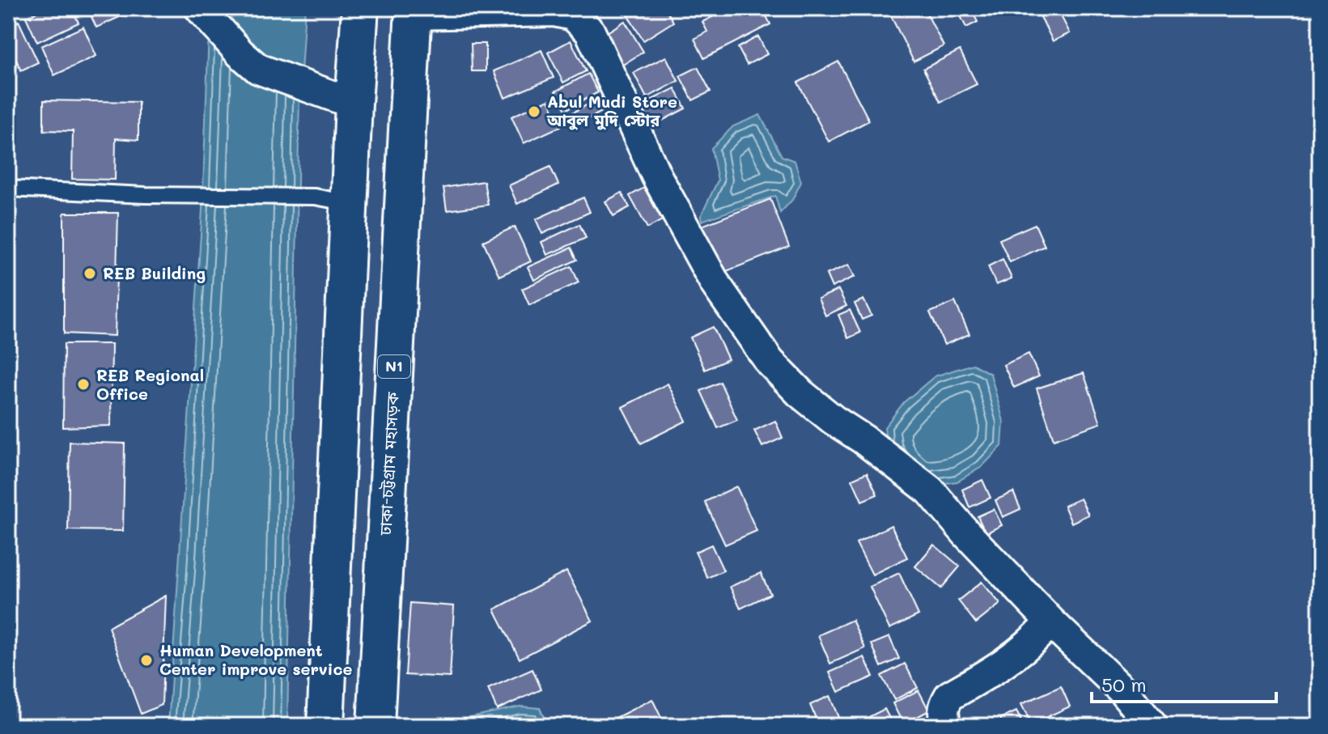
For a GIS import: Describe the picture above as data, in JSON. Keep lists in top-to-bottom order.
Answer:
{
  "streets": {
    "highway": ["N1", "ঢাকা-চট্টগ্রাম মহাসড়ক"]
  },
  "places": [
    "Abul Mudi Store আবুল মুদি স্টোর",
    "REB Building",
    "REB Regional Office",
    "Human Development Center improve service"
  ],
  "scale_bar": "50 m"
}
